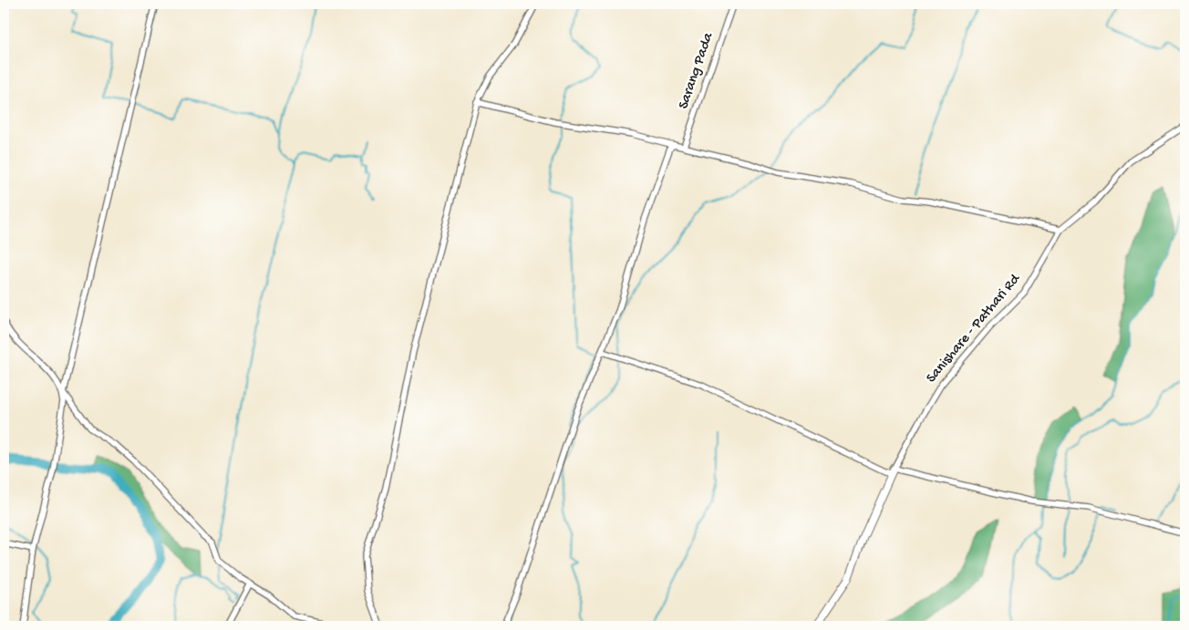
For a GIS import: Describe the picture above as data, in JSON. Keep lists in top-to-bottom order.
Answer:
{
  "streets": {
    "street": ["Sarang Pada", "Sanishare - Pathari Rd"]
  }
}
